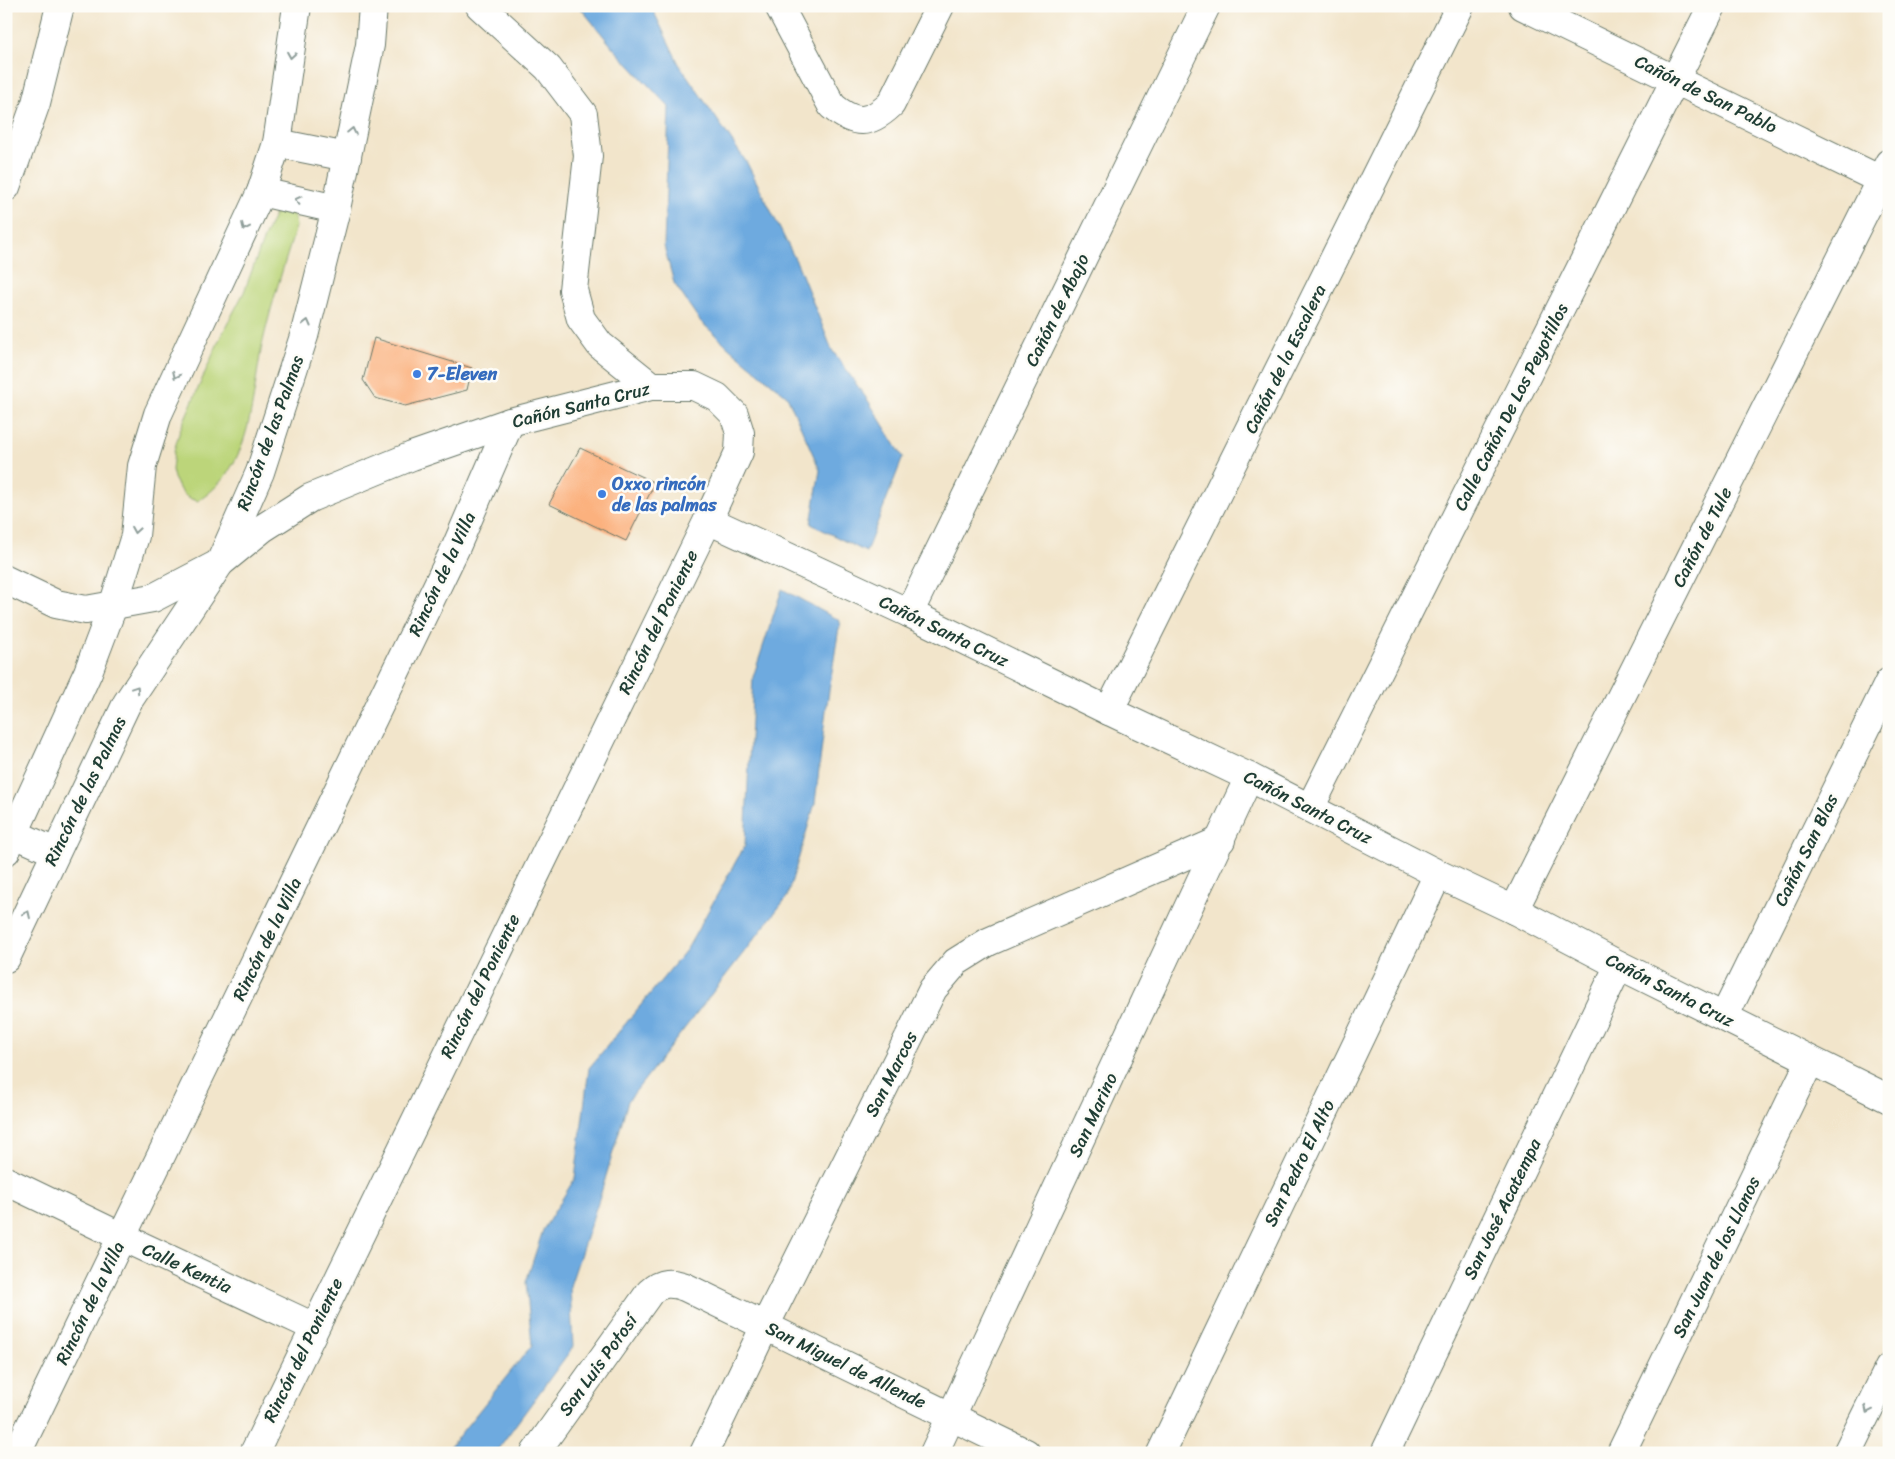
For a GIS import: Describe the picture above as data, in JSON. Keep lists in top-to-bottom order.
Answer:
{
  "streets": {
    "street": [
      "Cañón de San Pablo",
      "Cañón de Abajo",
      "Cañón de la Escalera",
      "Cañón Santa Cruz",
      "Calle Cañón De Los Peyotillos",
      "Rincón de las Palmas",
      "Cañón de Tule",
      "Rincón de la Villa",
      "Rincón del Poniente",
      "Cañón San Blas",
      "San Marcos",
      "San Marino",
      "San Pedro El Alto",
      "San José Acatempa",
      "San Juan de los Llanos",
      "Calle Kentia",
      "San Luis Potosí",
      "San Miguel de Allende"
    ]
  },
  "crossings": [
    ["Cañón de San Pablo", "Calle Cañón De Los Peyotillos"],
    ["Cañón de San Pablo", "Cañón de Tule"],
    ["Cañón de Abajo", "Cañón Santa Cruz"],
    ["Cañón de la Escalera", "Cañón Santa Cruz"],
    ["Cañón Santa Cruz", "Calle Cañón De Los Peyotillos"],
    ["Cañón Santa Cruz", "Rincón de las Palmas"],
    ["Cañón Santa Cruz", "Cañón de Tule"],
    ["Cañón Santa Cruz", "Rincón de la Villa"],
    ["Cañón Santa Cruz", "Rincón del Poniente"],
    ["Cañón Santa Cruz", "Cañón San Blas"],
    ["Cañón Santa Cruz", "San Marino"],
    ["Cañón Santa Cruz", "San Pedro El Alto"],
    ["Cañón Santa Cruz", "San José Acatempa"],
    ["Cañón Santa Cruz", "San Juan de los Llanos"],
    ["Rincón de la Villa", "Calle Kentia"],
    ["Rincón del Poniente", "Calle Kentia"],
    ["San Marcos", "San Marino"],
    ["San Marcos", "San Miguel de Allende"],
    ["San Marino", "San Miguel de Allende"],
    ["San Luis Potosí", "San Miguel de Allende"]
  ],
  "places": ["7-Eleven", "Oxxo rincón de las palmas"]
}
